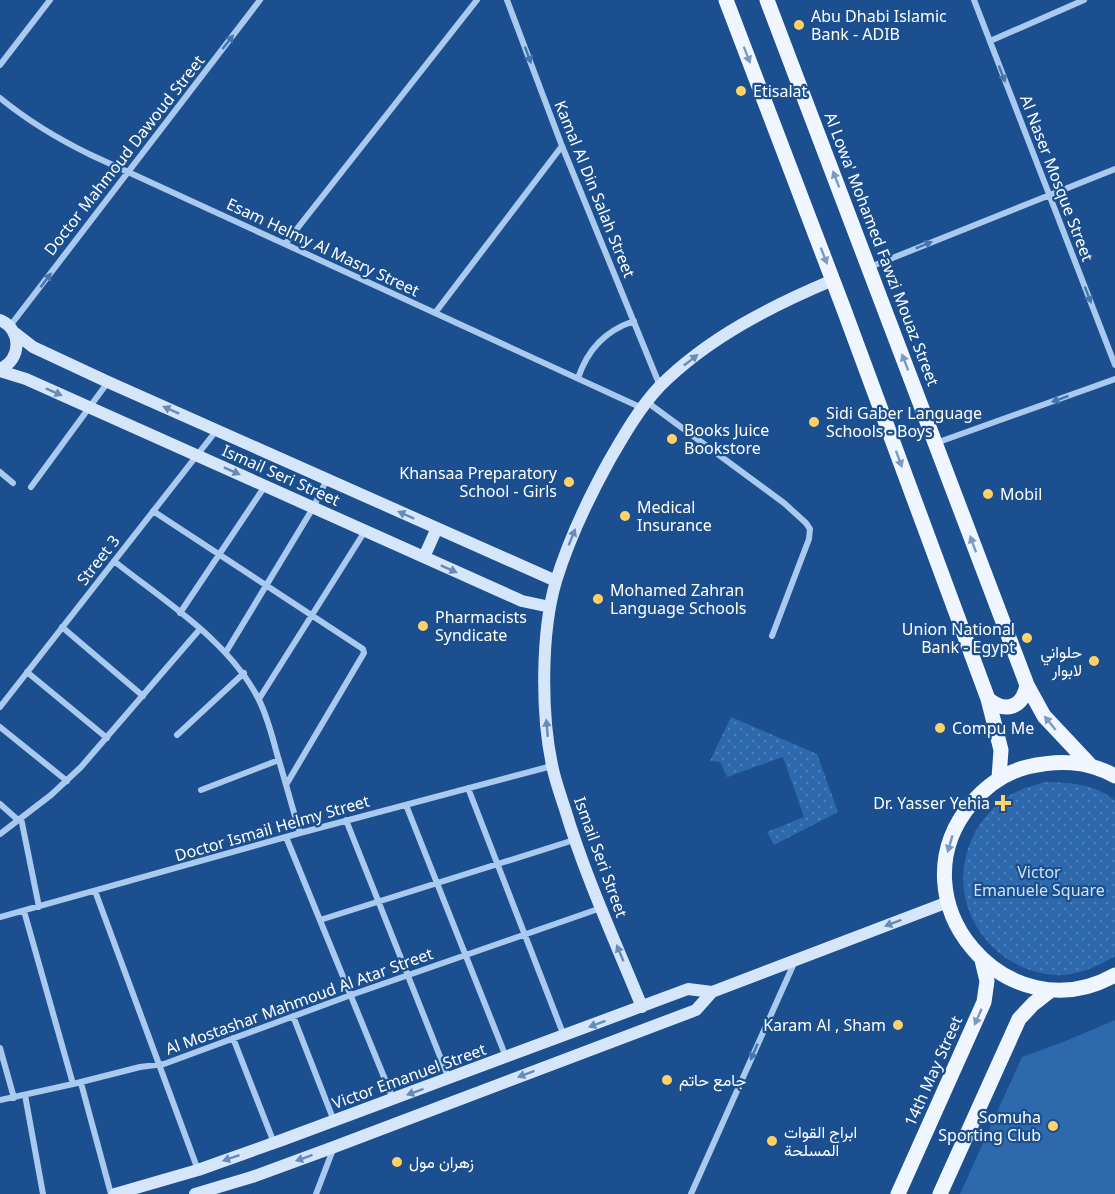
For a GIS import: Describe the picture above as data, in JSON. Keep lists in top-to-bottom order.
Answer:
{
  "streets": {
    "main road": ["Al Lowa' Mohamed Fawzi Mouaz Street", "14th May Street"],
    "street": [
      "Doctor Mahmoud Dawoud Street",
      "Al Naser Mosque Street",
      "Kamal Al Din Salah Street",
      "Esam Helmy Al Masry Street",
      "Ismail Seri Street",
      "Street 3",
      "Doctor Ismail Helmy Street",
      "Al Mostashar Mahmoud Al Atar Street",
      "Victor Emanuel Street"
    ]
  },
  "crossings": [
    ["Doctor Mahmoud Dawoud Street", "Esam Helmy Al Masry Street"],
    ["Doctor Mahmoud Dawoud Street", "Ismail Seri Street"],
    ["Kamal Al Din Salah Street", "Ismail Seri Street"],
    ["Esam Helmy Al Masry Street", "Ismail Seri Street"],
    ["Ismail Seri Street", "Street 3"],
    ["Ismail Seri Street", "Doctor Ismail Helmy Street"],
    ["Ismail Seri Street", "Al Mostashar Mahmoud Al Atar Street"],
    ["Ismail Seri Street", "Victor Emanuel Street"]
  ],
  "one_way": ["Doctor Mahmoud Dawoud Street", "Al Naser Mosque Street", "Kamal Al Din Salah Street"],
  "parks": ["Victor Emanuele Square"],
  "places": {
    "other": [
      "Abu Dhabi Islamic Bank - ADIB",
      "Etisalat",
      "Sidi Gaber Language Schools - Boys",
      "Books Juice Bookstore",
      "Khansaa Preparatory School - Girls",
      "Mobil",
      "Medical Insurance",
      "Mohamed Zahran Language Schools",
      "Pharmacists Syndicate",
      "Union National Bank - Egypt",
      "حلواني لابوار",
      "Compu Me",
      "Karam Al , Sham",
      "جامع حاتم",
      "Somuha Sporting Club",
      "ابراج القوات المسلحة",
      "زهران مول"
    ],
    "health": ["Dr. Yasser Yehia"]
  }
}
